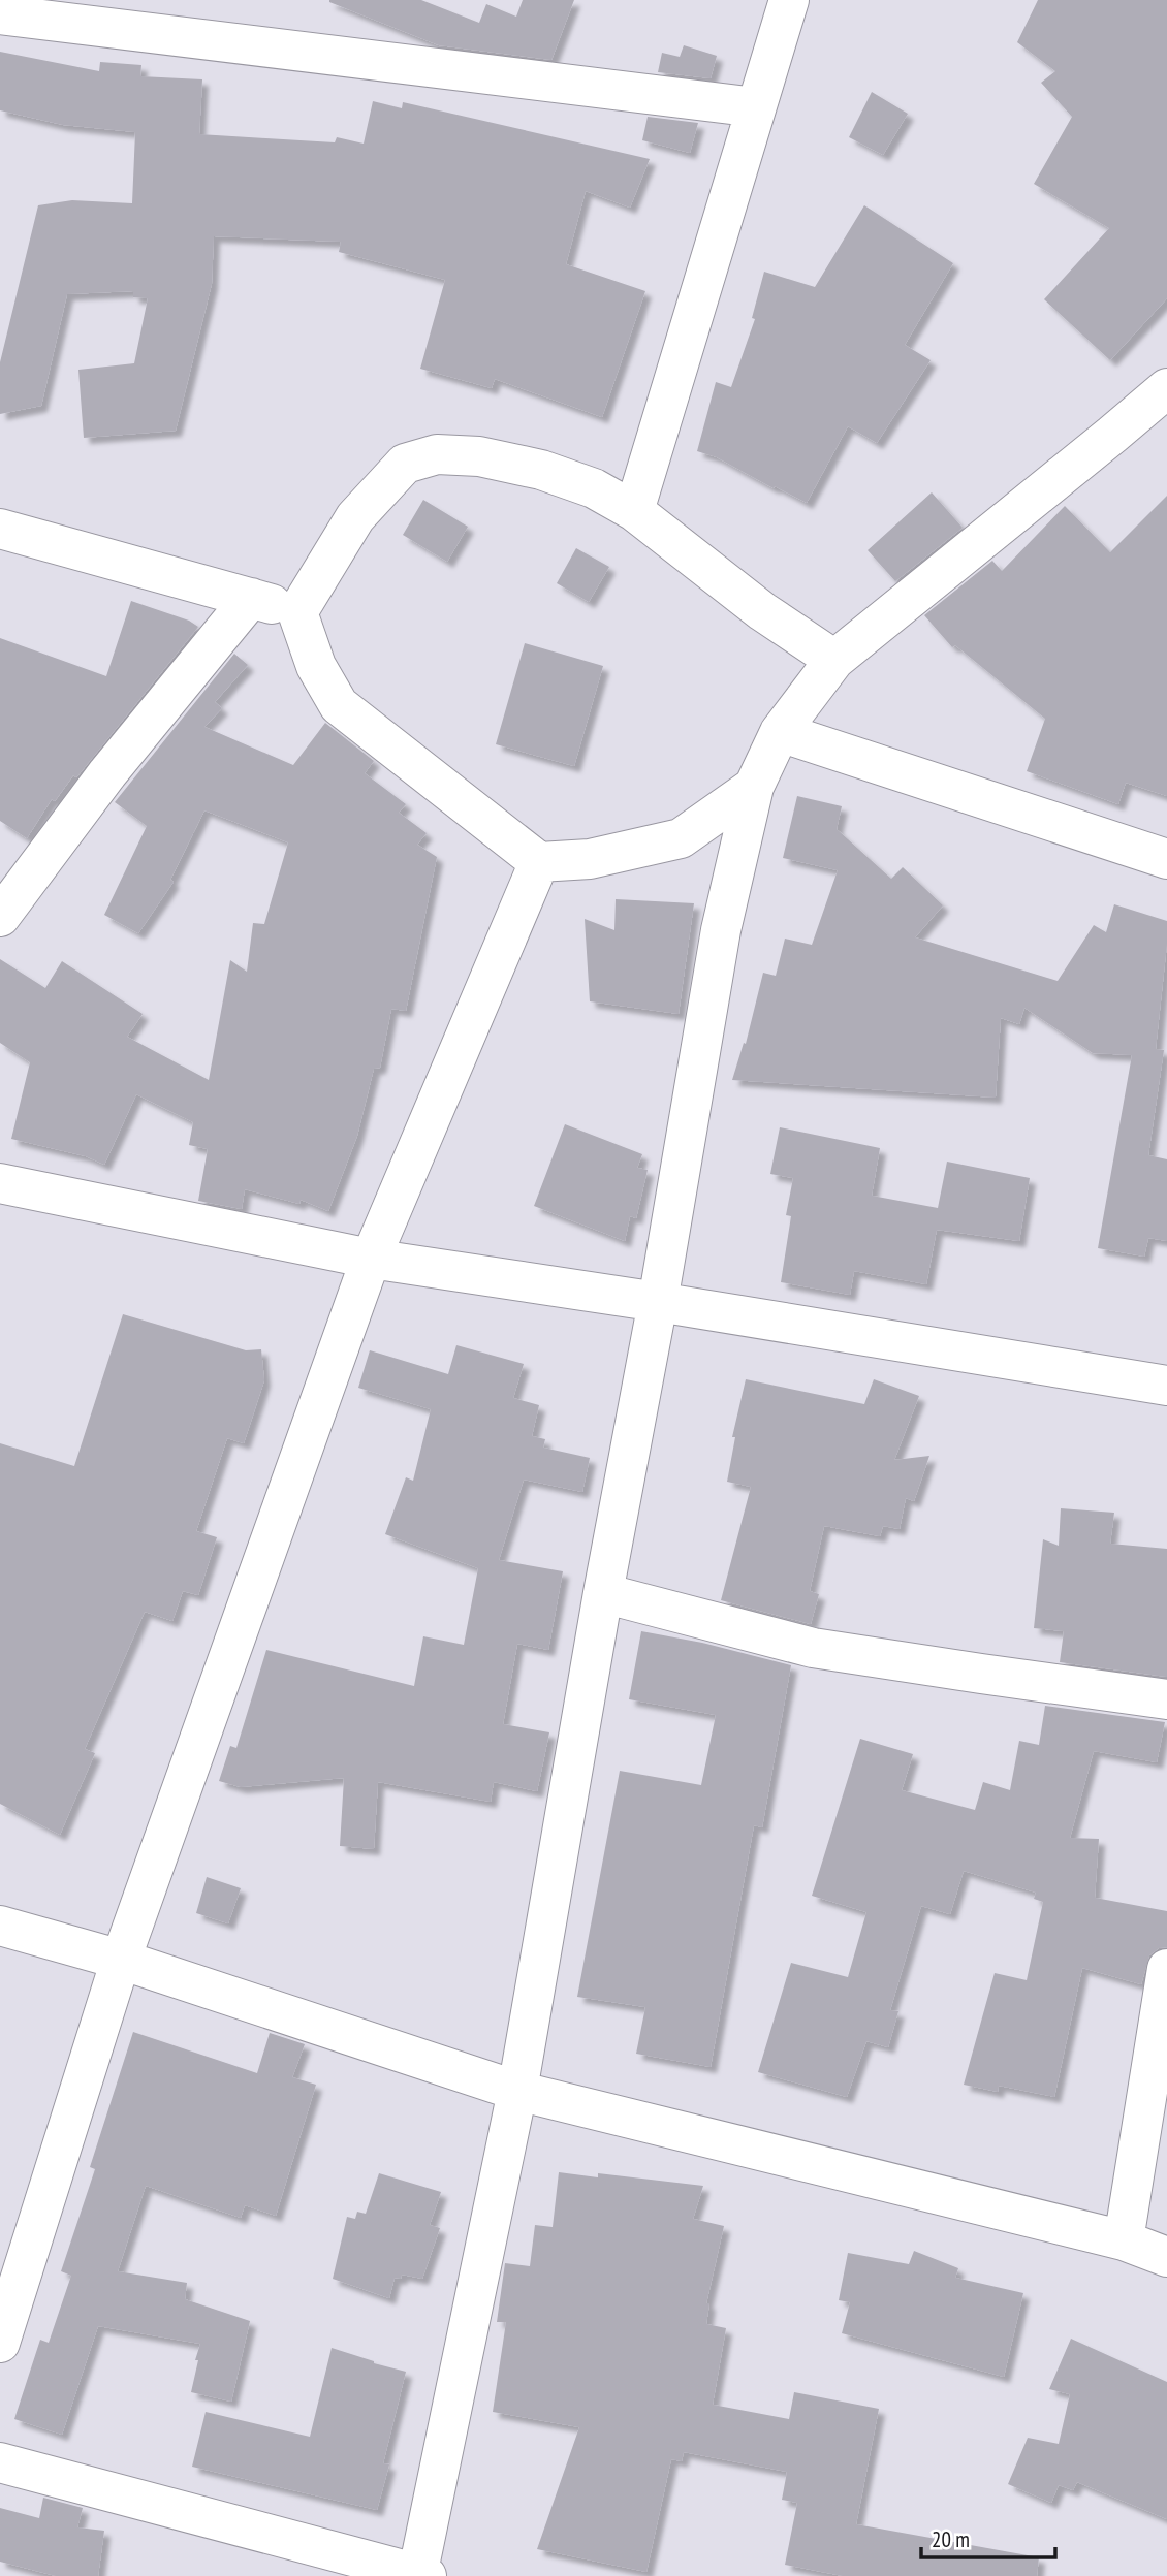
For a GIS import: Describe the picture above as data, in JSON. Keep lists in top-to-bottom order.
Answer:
{
  "scale_bar": "20 m"
}
